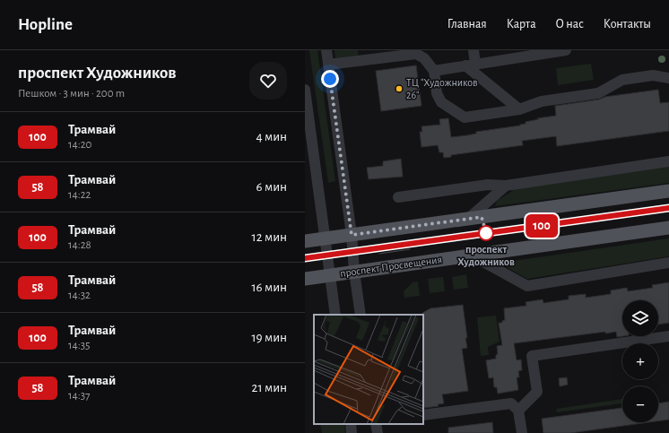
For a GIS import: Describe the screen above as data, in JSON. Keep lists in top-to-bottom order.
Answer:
{
  "streets": {
    "main road": ["проспект Просвещения"]
  },
  "places": ["ТЦ \"Художников 26\"", "проспект Художников"],
  "lines": ["tram line 100"],
  "page": {
    "header": "Hopline",
    "nav": [
      "Главная",
      "Карта",
      "О нас",
      "Контакты"
    ],
    "heading": ["проспект Художников", "Пешком · 3 мин · 200 m"],
    "on_map": "100",
    "list": [
      {
        "mark": "100",
        "name": "Трамвай",
        "note": "14:20",
        "value": "4 мин"
      },
      {
        "mark": "58",
        "name": "Трамвай",
        "note": "14:22",
        "value": "6 мин"
      },
      {
        "mark": "100",
        "name": "Трамвай",
        "note": "14:28",
        "value": "12 мин"
      },
      {
        "mark": "58",
        "name": "Трамвай",
        "note": "14:32",
        "value": "16 мин"
      },
      {
        "mark": "100",
        "name": "Трамвай",
        "note": "14:35",
        "value": "19 мин"
      },
      {
        "mark": "58",
        "name": "Трамвай",
        "note": "14:37",
        "value": "21 мин"
      }
    ],
    "map_buttons": ["+", "−"]
  }
}
